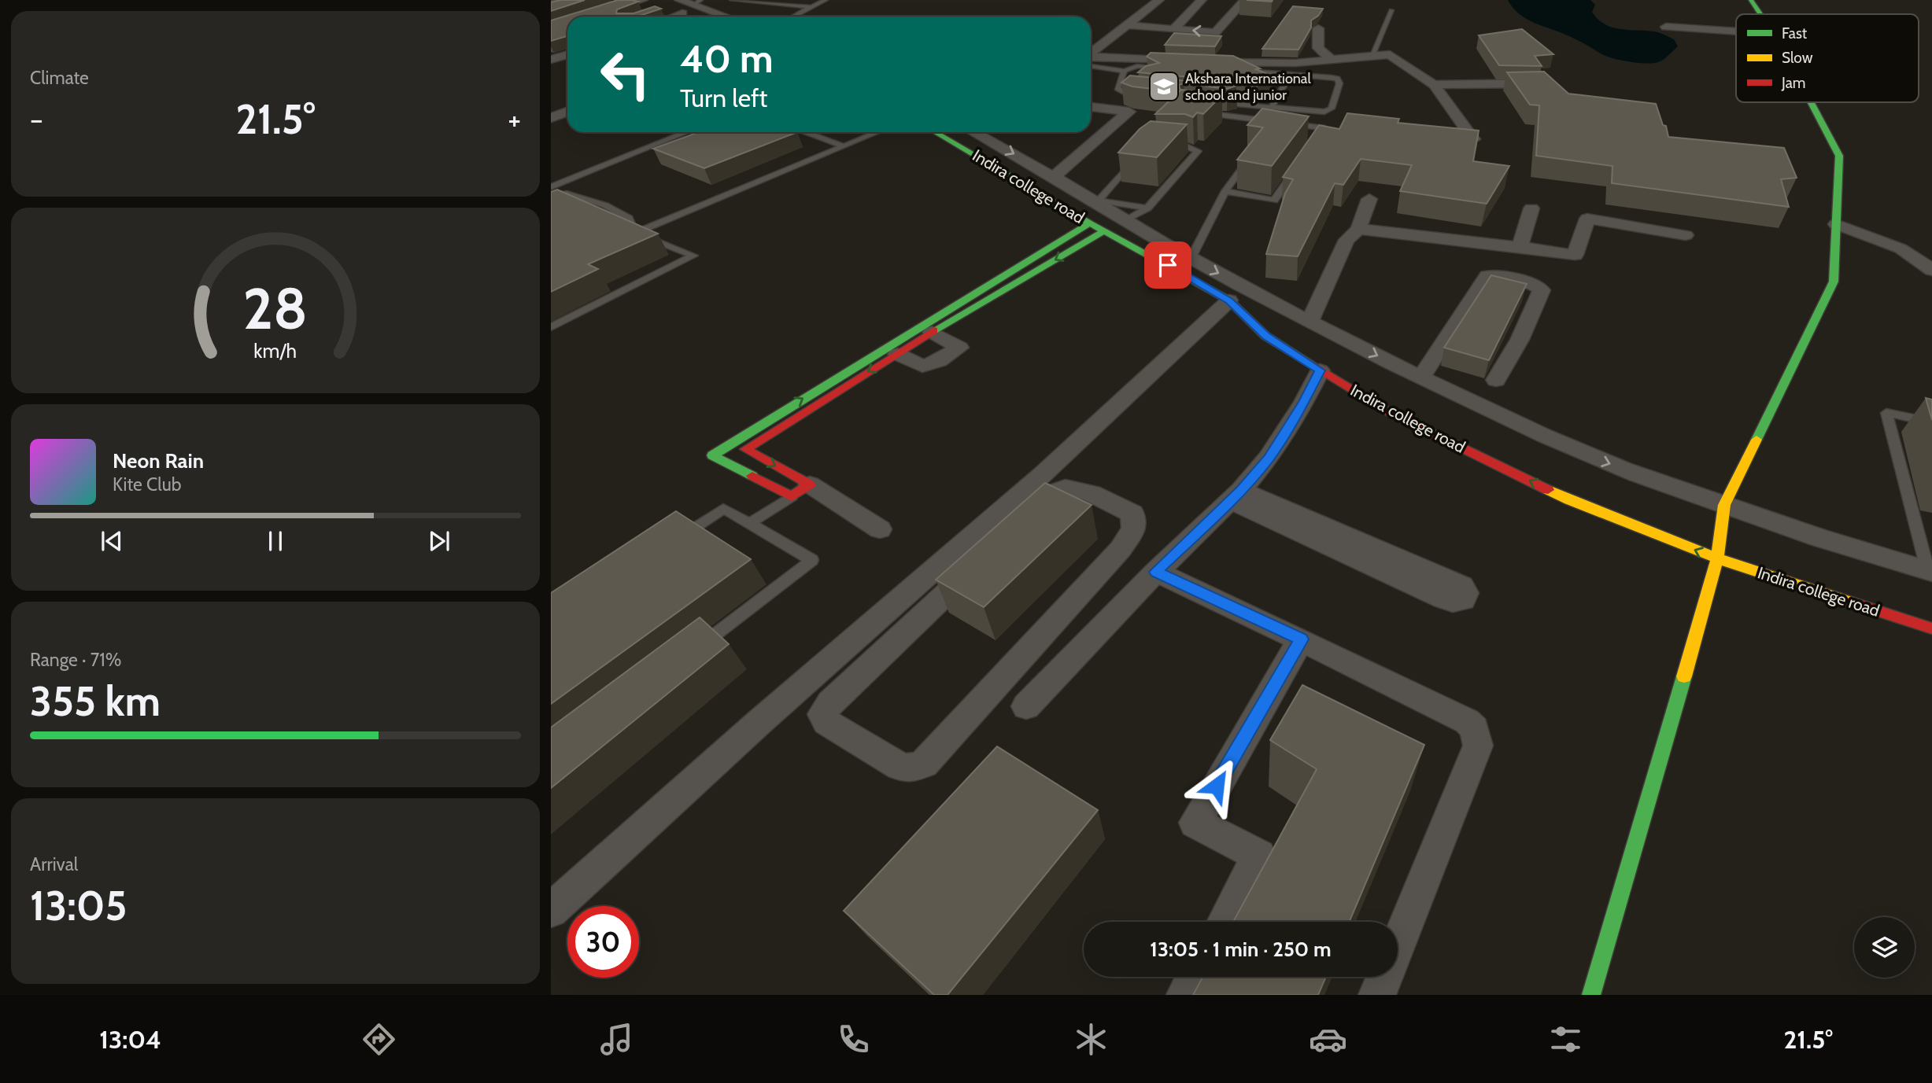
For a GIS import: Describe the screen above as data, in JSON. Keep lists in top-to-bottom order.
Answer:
{
  "streets": {
    "street": ["Indira college road"]
  },
  "places": {
    "school or university": ["Akshara International school and junior"]
  },
  "legend": ["Fast", "Slow", "Jam"],
  "page": {
    "tile": [
      "Climate",
      ["Range · 71%", "355 km"],
      ["Arrival", "13:05"]
    ],
    "turn": ["40 m", "Turn left"],
    "heat": ["−", "21.5°", "+"],
    "song": ["Neon Rain", "Kite Club"],
    "limit": "30",
    "trip": "13:05 · 1 min · 250 m",
    "tabs": ["13:04", "21.5°"],
    "gauge": ["28", "km/h"]
  }
}
